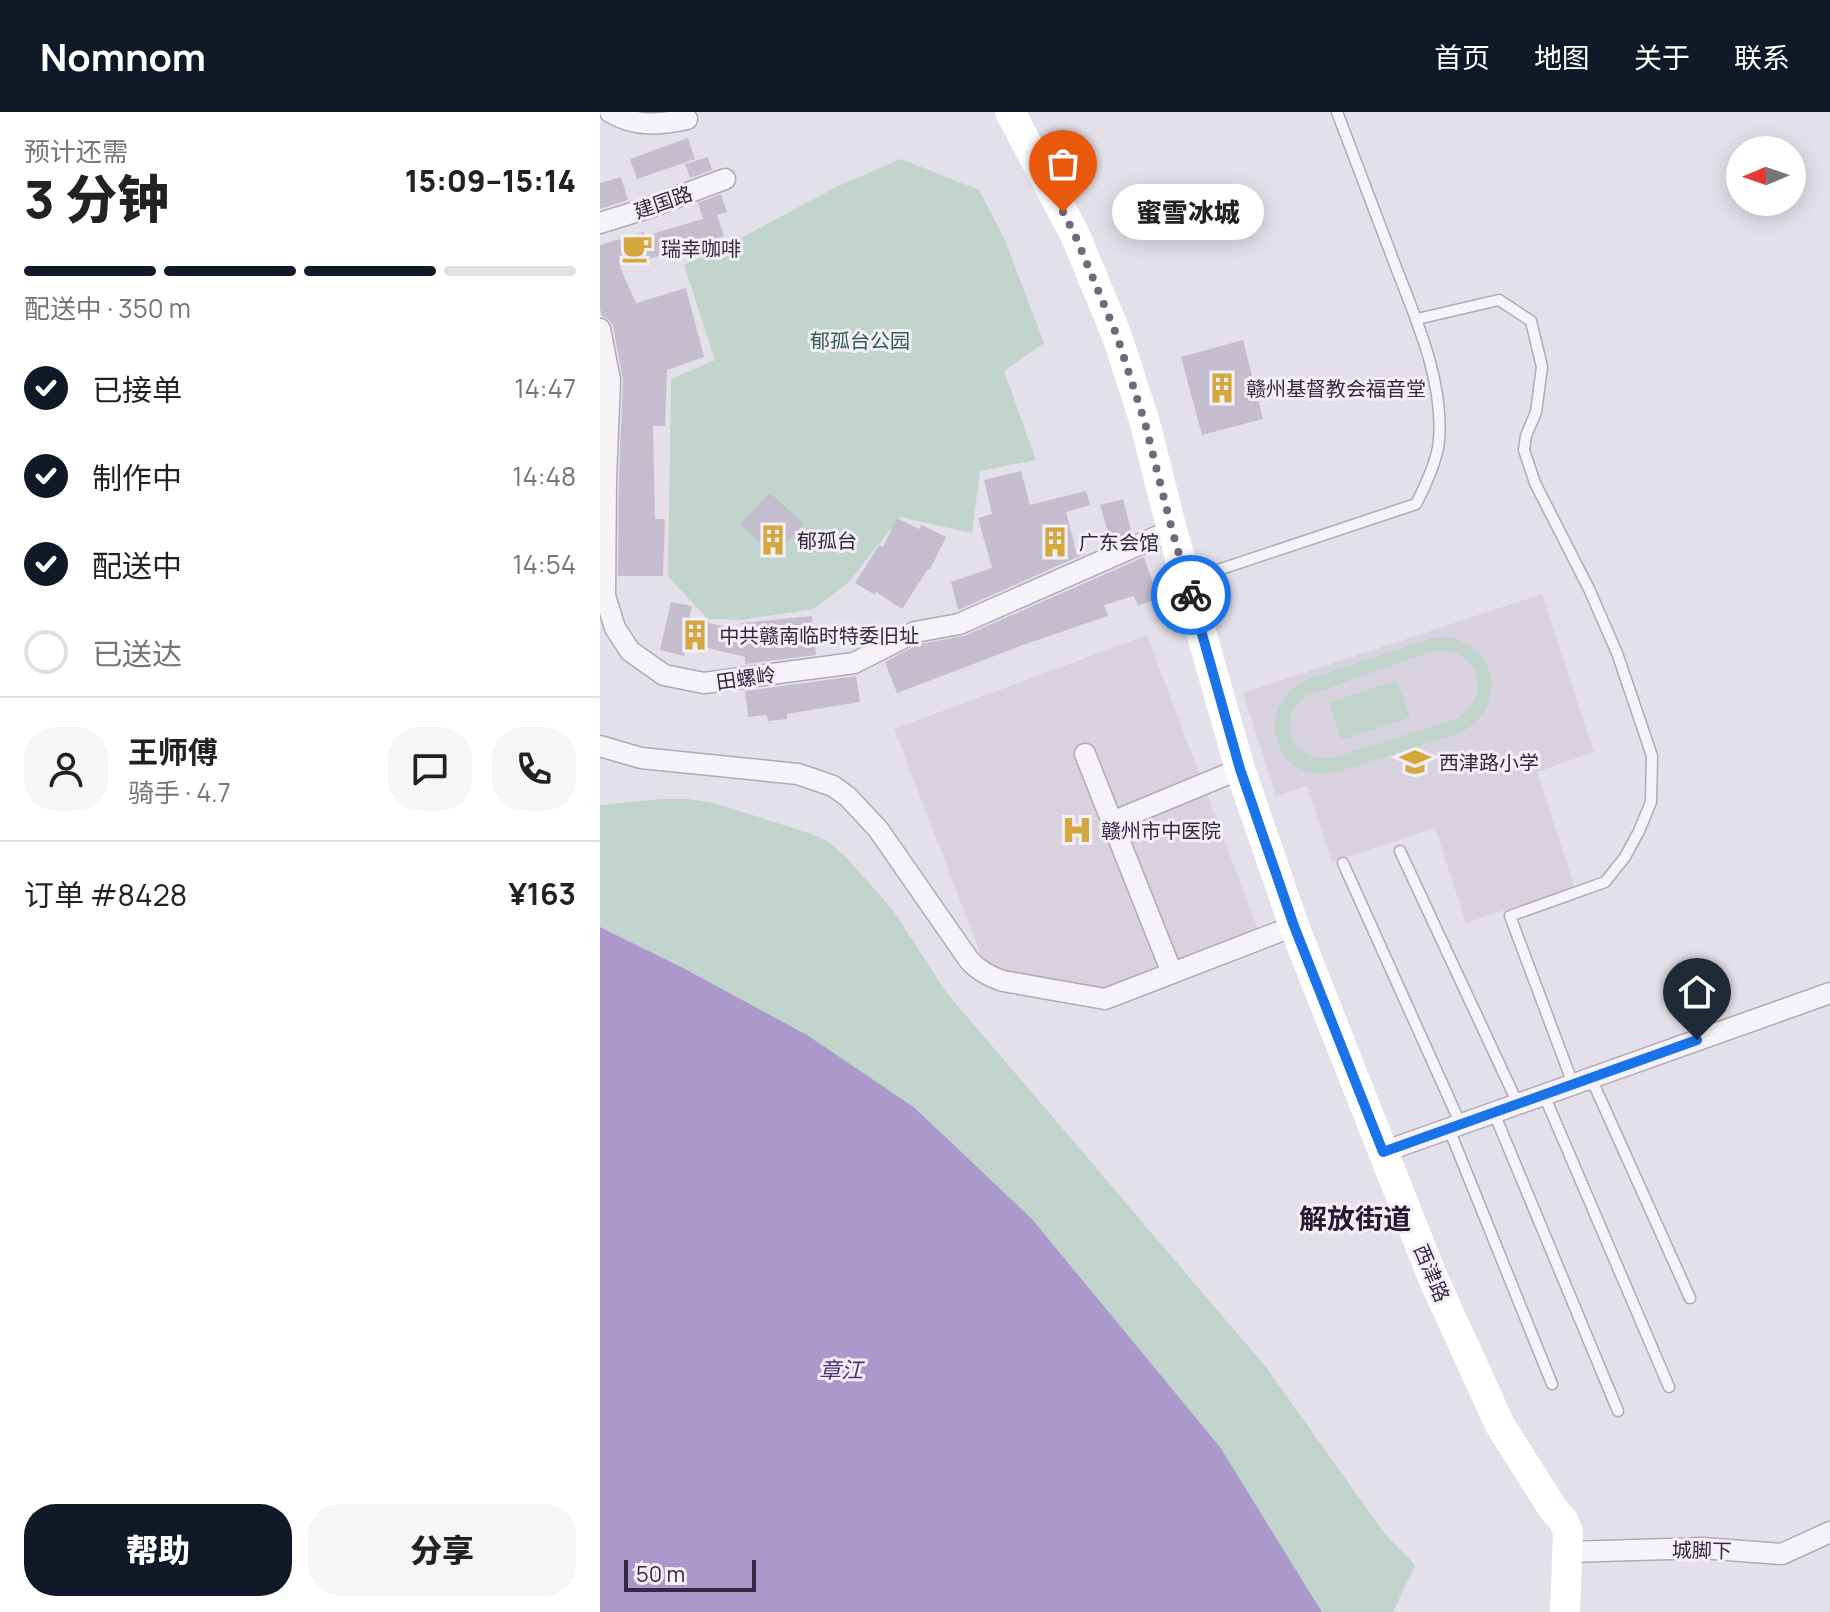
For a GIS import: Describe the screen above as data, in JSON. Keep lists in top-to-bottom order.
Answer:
{
  "streets": {
    "main road": ["西津路"],
    "street": ["建国路", "田螺岭", "城脚下"]
  },
  "crossings": [
    ["田螺岭", "西津路"],
    ["西津路", "城脚下"]
  ],
  "districts": ["解放街道"],
  "water": ["章江"],
  "parks": ["郁孤台公园"],
  "places": {
    "other": ["蜜雪冰城"],
    "cafe": ["瑞幸咖啡"],
    "building": [
      "赣州基督教会福音堂",
      "郁孤台",
      "广东会馆",
      "中共赣南临时特委旧址"
    ],
    "school or university": ["西津路小学"],
    "hospital": ["赣州市中医院"]
  },
  "scale_bar": "50 m",
  "north": "left",
  "page": {
    "header": "Nomnom",
    "nav": [
      "首页",
      "地图",
      "关于",
      "联系"
    ],
    "heading": ["3 分钟", "预计还需", "15:09–15:14"],
    "panel": [
      "王师傅",
      "骑手 · 4.7",
      "订单 #8428",
      "¥163"
    ],
    "bubble": "蜜雪冰城",
    "bar": "配送中 · 350 m",
    "list": [
      ["已接单", "14:47"],
      ["制作中", "14:48"],
      ["配送中", "14:54"],
      "已送达"
    ],
    "buttons": ["帮助", "分享"],
    "scale": "50 m"
  }
}
